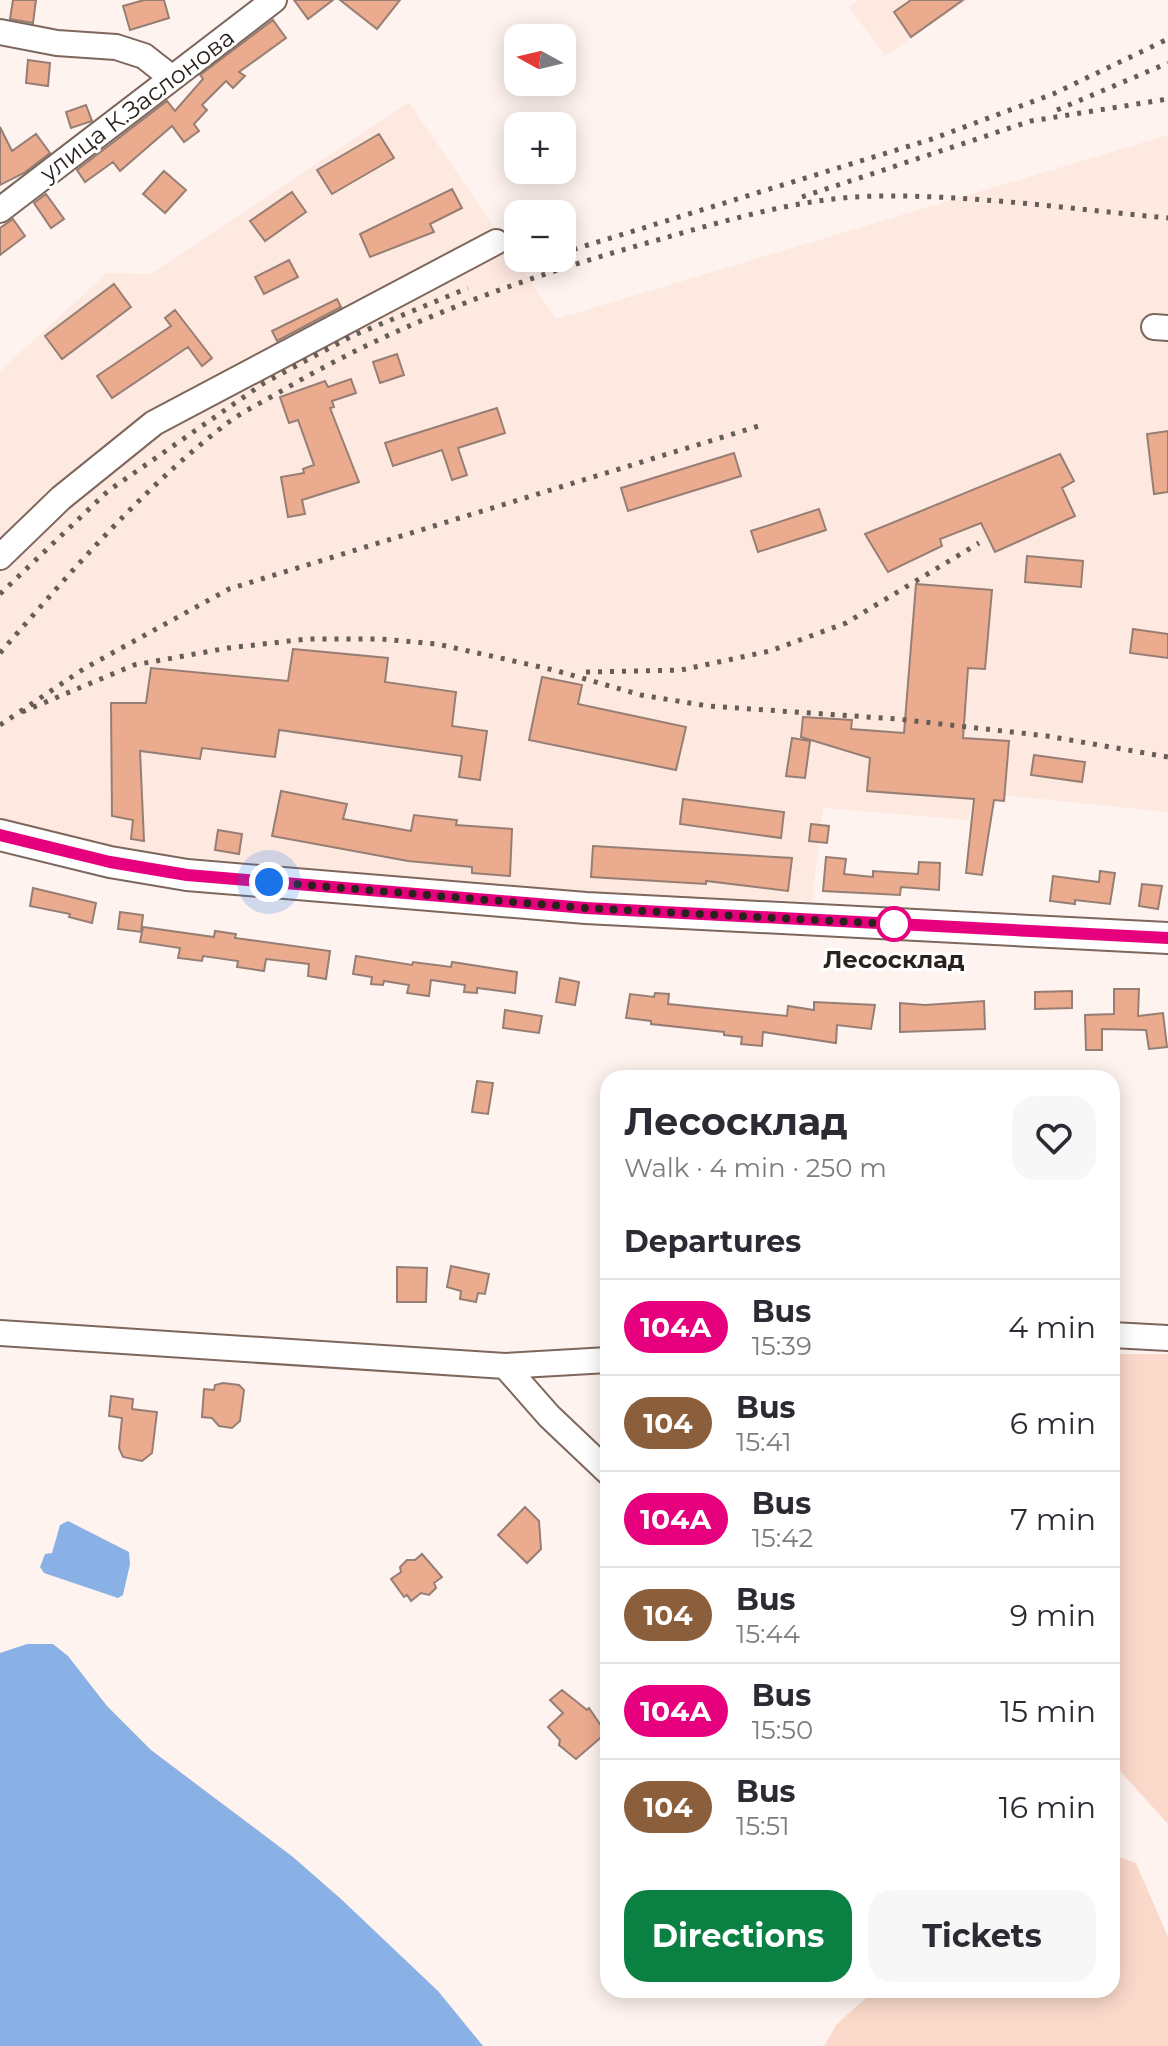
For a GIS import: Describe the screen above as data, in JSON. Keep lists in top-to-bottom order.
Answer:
{
  "streets": {
    "street": ["улица К.Заслонова"]
  },
  "places": ["Лесосклад"],
  "lines": ["bus line 104А"],
  "north": "left",
  "page": {
    "map_buttons": ["+", "−"],
    "heading": [
      ["Лесосклад", "Walk · 4 min · 250 m"],
      "Departures"
    ],
    "list": [
      {
        "mark": "104А",
        "name": "Bus",
        "note": "15:39",
        "value": "4 min"
      },
      {
        "mark": "104",
        "name": "Bus",
        "note": "15:41",
        "value": "6 min"
      },
      {
        "mark": "104А",
        "name": "Bus",
        "note": "15:42",
        "value": "7 min"
      },
      {
        "mark": "104",
        "name": "Bus",
        "note": "15:44",
        "value": "9 min"
      },
      {
        "mark": "104А",
        "name": "Bus",
        "note": "15:50",
        "value": "15 min"
      },
      {
        "mark": "104",
        "name": "Bus",
        "note": "15:51",
        "value": "16 min"
      }
    ],
    "buttons": ["Directions", "Tickets"]
  }
}
